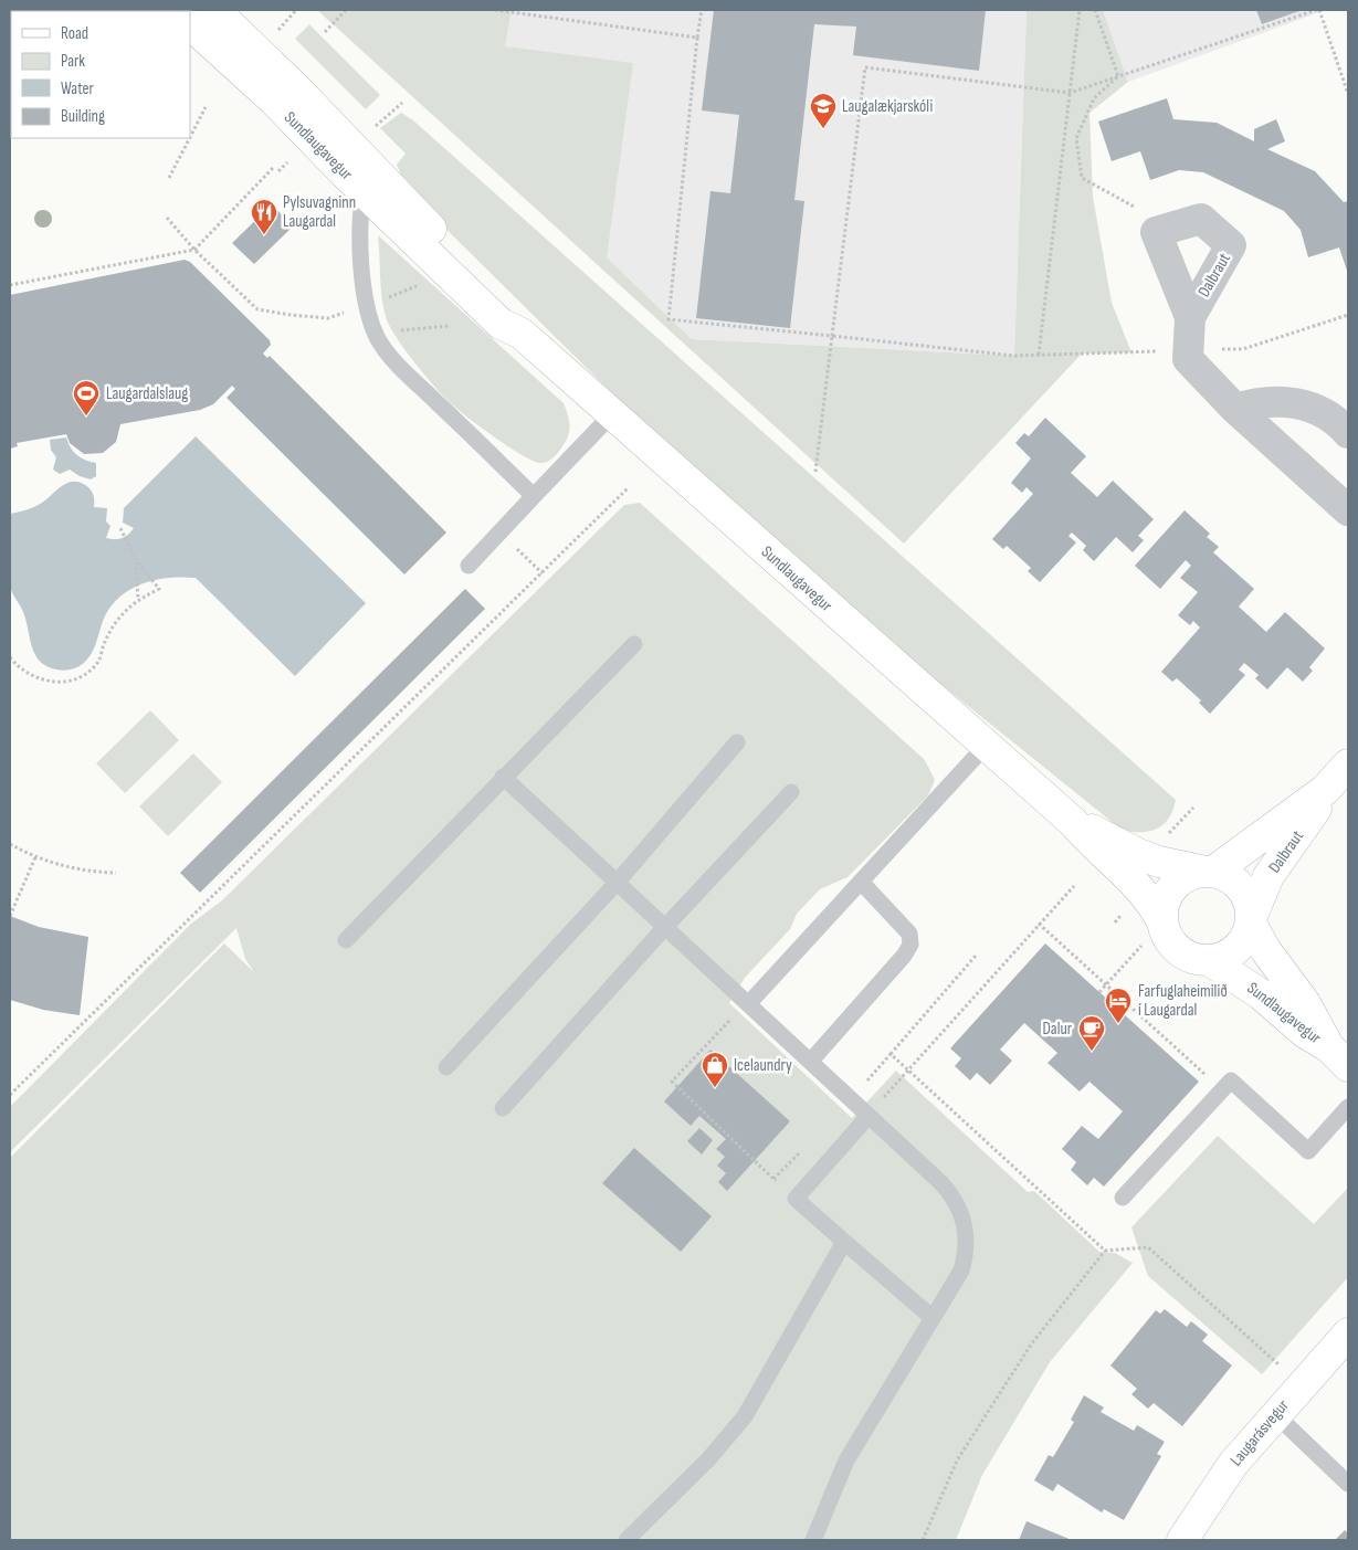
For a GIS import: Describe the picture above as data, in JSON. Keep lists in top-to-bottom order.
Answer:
{
  "streets": {
    "street": ["Sundlaugavegur", "Dalbraut", "Laugarásvegur"]
  },
  "crossings": [
    ["Sundlaugavegur", "Dalbraut"]
  ],
  "places": {
    "school or university": ["Laugalækjarskóli"],
    "restaurant": ["Pylsuvagninn Laugardal"],
    "sports": ["Laugardalslaug"],
    "hotel": ["Farfuglaheimilið í Laugardal"],
    "cafe": ["Dalur"],
    "shop": ["Icelaundry"]
  },
  "legend": [
    "Road",
    "Park",
    "Water",
    "Building"
  ]
}
